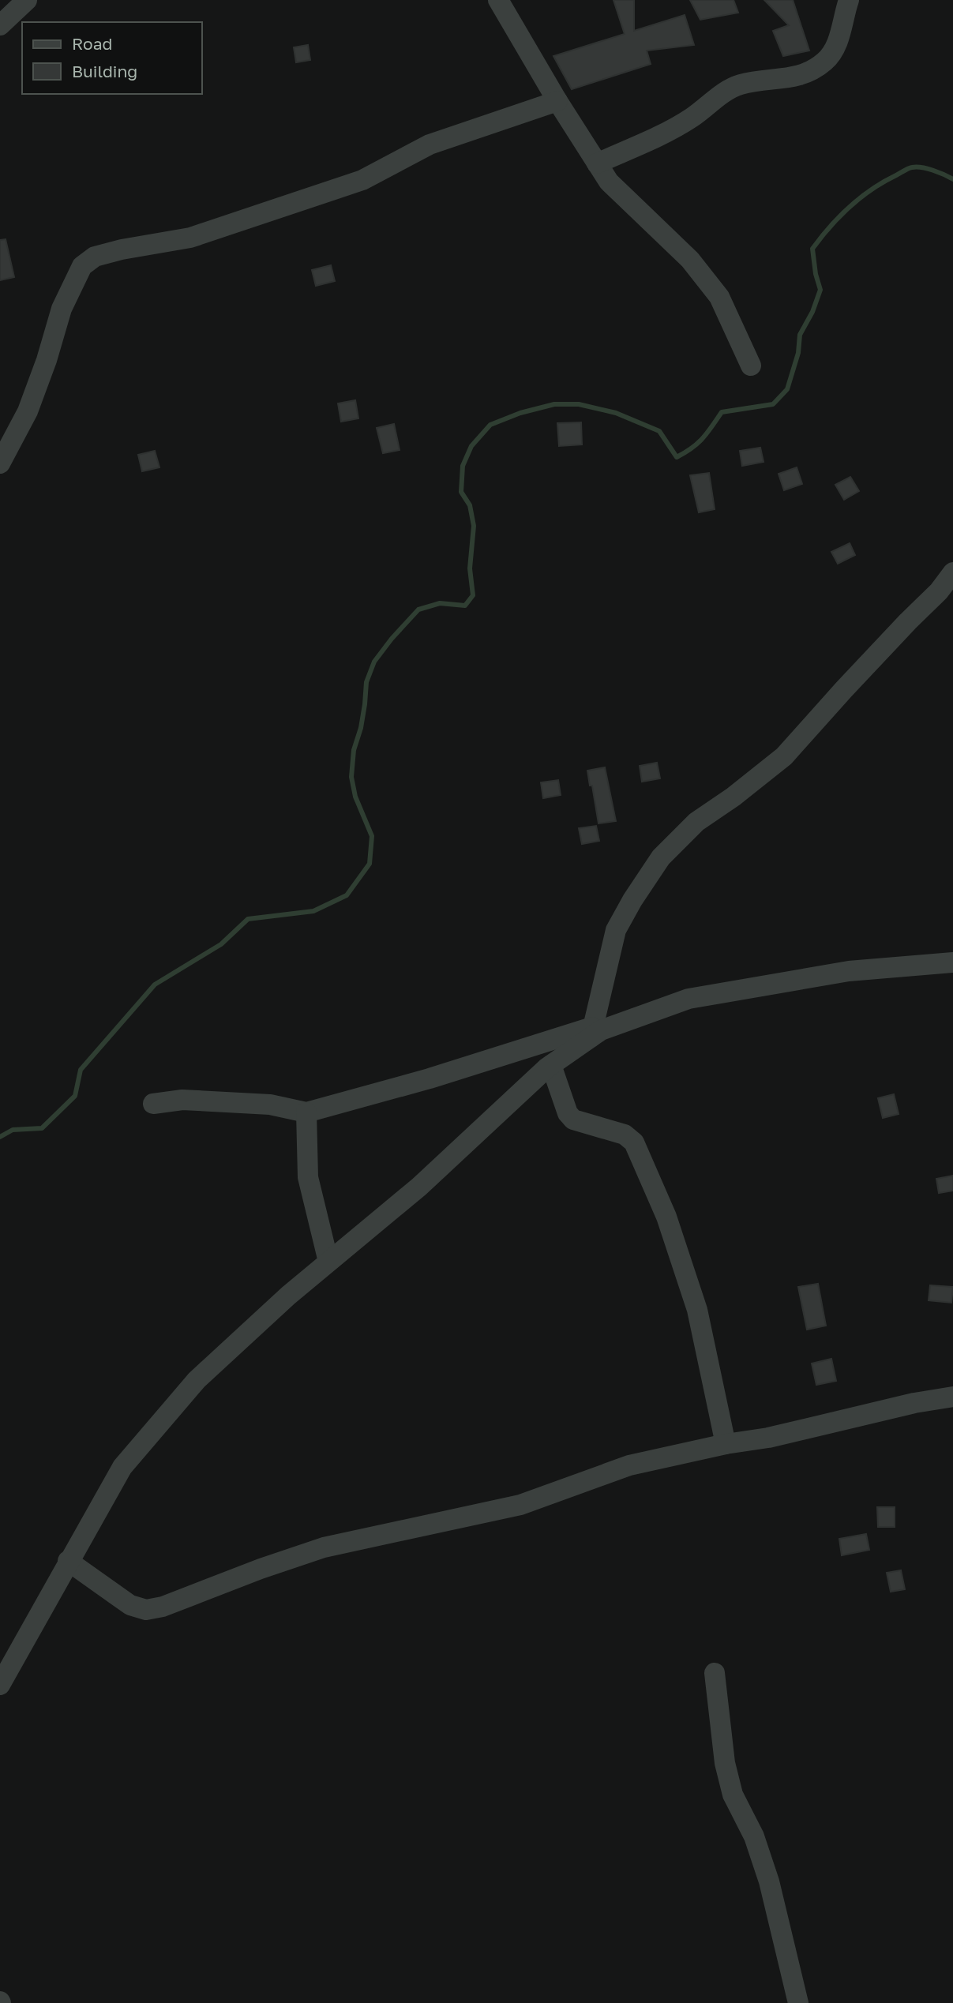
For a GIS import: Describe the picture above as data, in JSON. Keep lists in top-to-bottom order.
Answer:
{
  "legend": ["Road", "Building"]
}
